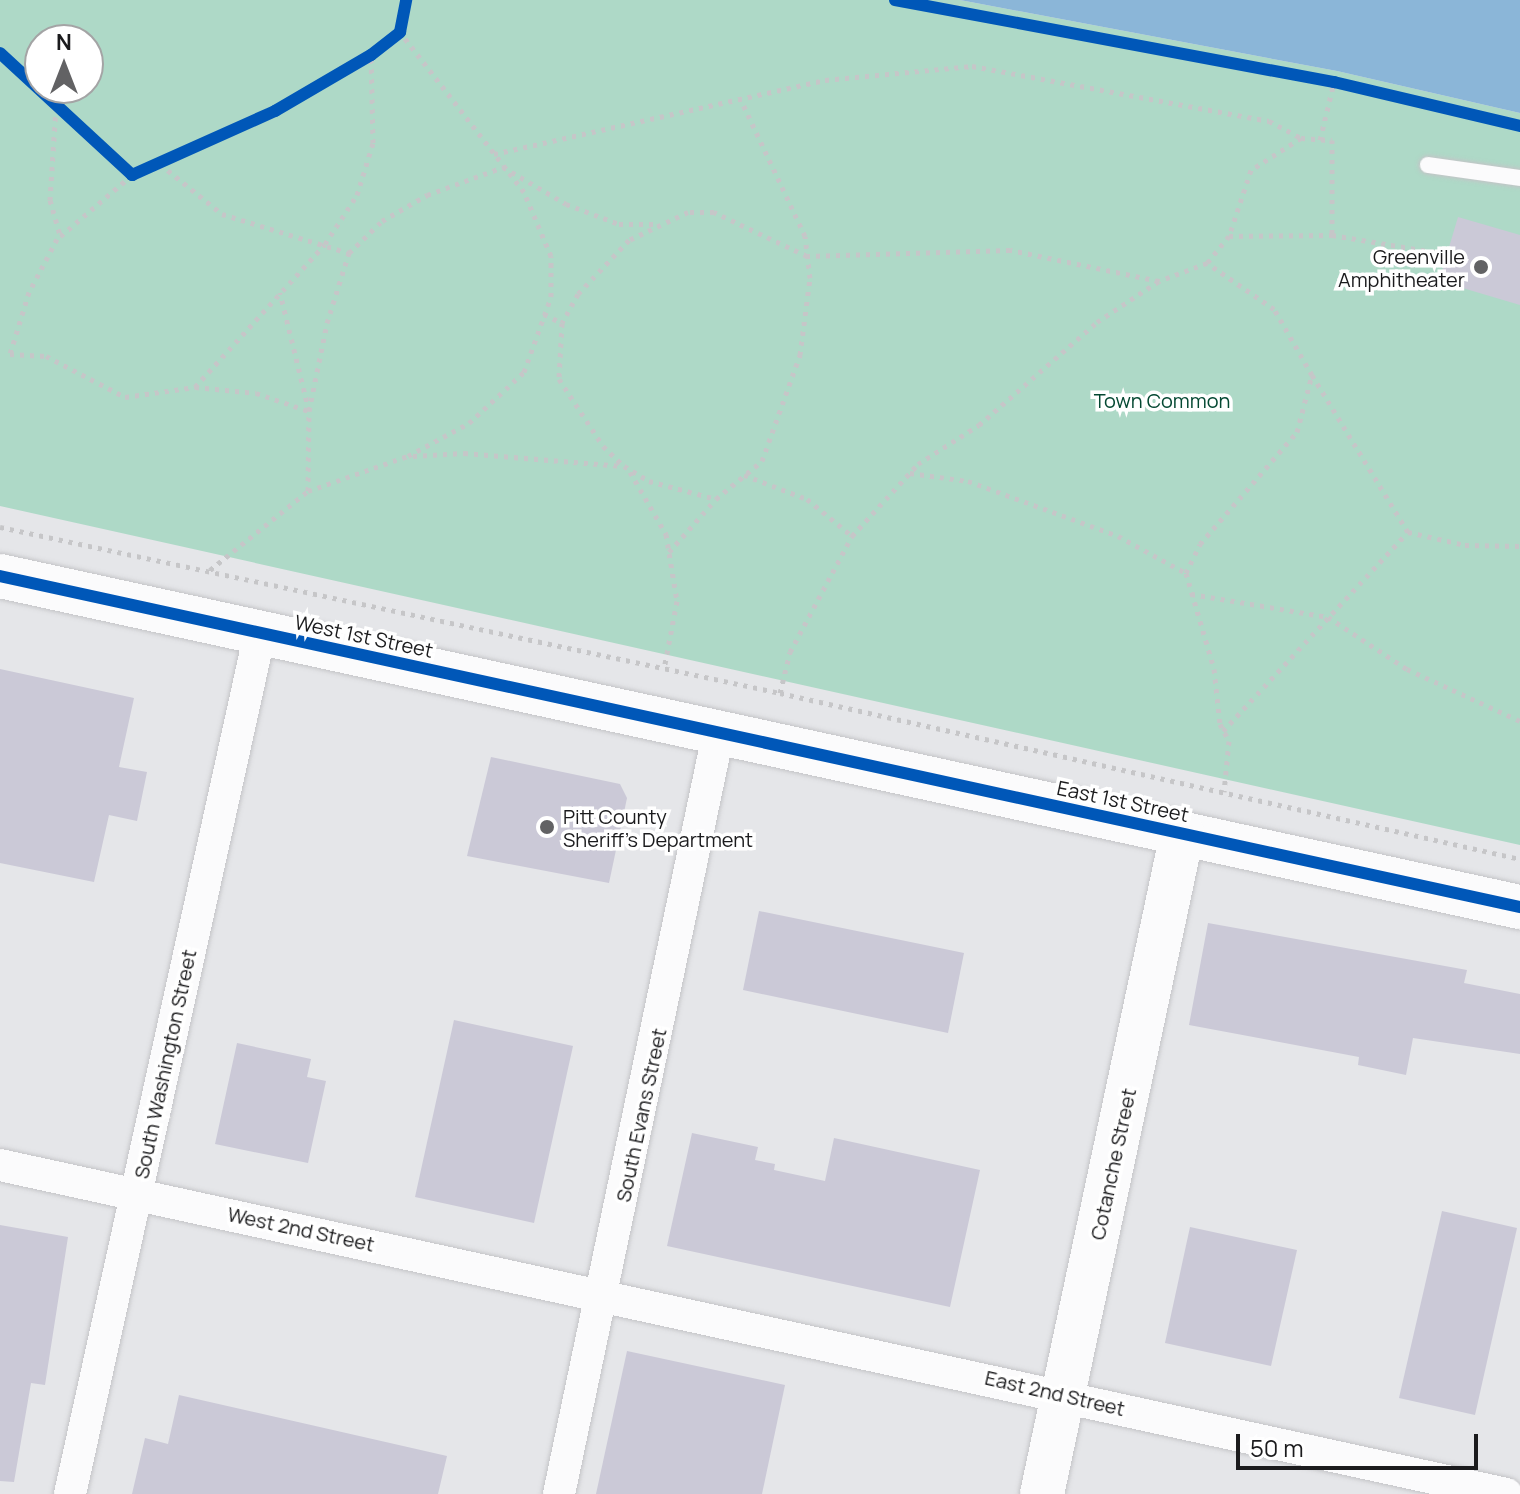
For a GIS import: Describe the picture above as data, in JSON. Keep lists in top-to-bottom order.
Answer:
{
  "streets": {
    "street": [
      "West 1st Street",
      "East 1st Street",
      "South Washington Street",
      "South Evans Street",
      "Cotanche Street",
      "West 2nd Street",
      "East 2nd Street"
    ]
  },
  "crossings": [
    ["West 1st Street", "East 1st Street"],
    ["West 1st Street", "South Washington Street"],
    ["West 1st Street", "South Evans Street"],
    ["East 1st Street", "South Evans Street"],
    ["East 1st Street", "Cotanche Street"],
    ["South Washington Street", "West 2nd Street"],
    ["South Evans Street", "West 2nd Street"],
    ["South Evans Street", "East 2nd Street"],
    ["Cotanche Street", "East 2nd Street"],
    ["West 2nd Street", "East 2nd Street"]
  ],
  "parks": ["Town Common"],
  "places": ["Greenville Amphitheater", "Pitt County Sheriff's Department"],
  "scale_bar": "50 m",
  "north": "top"
}
